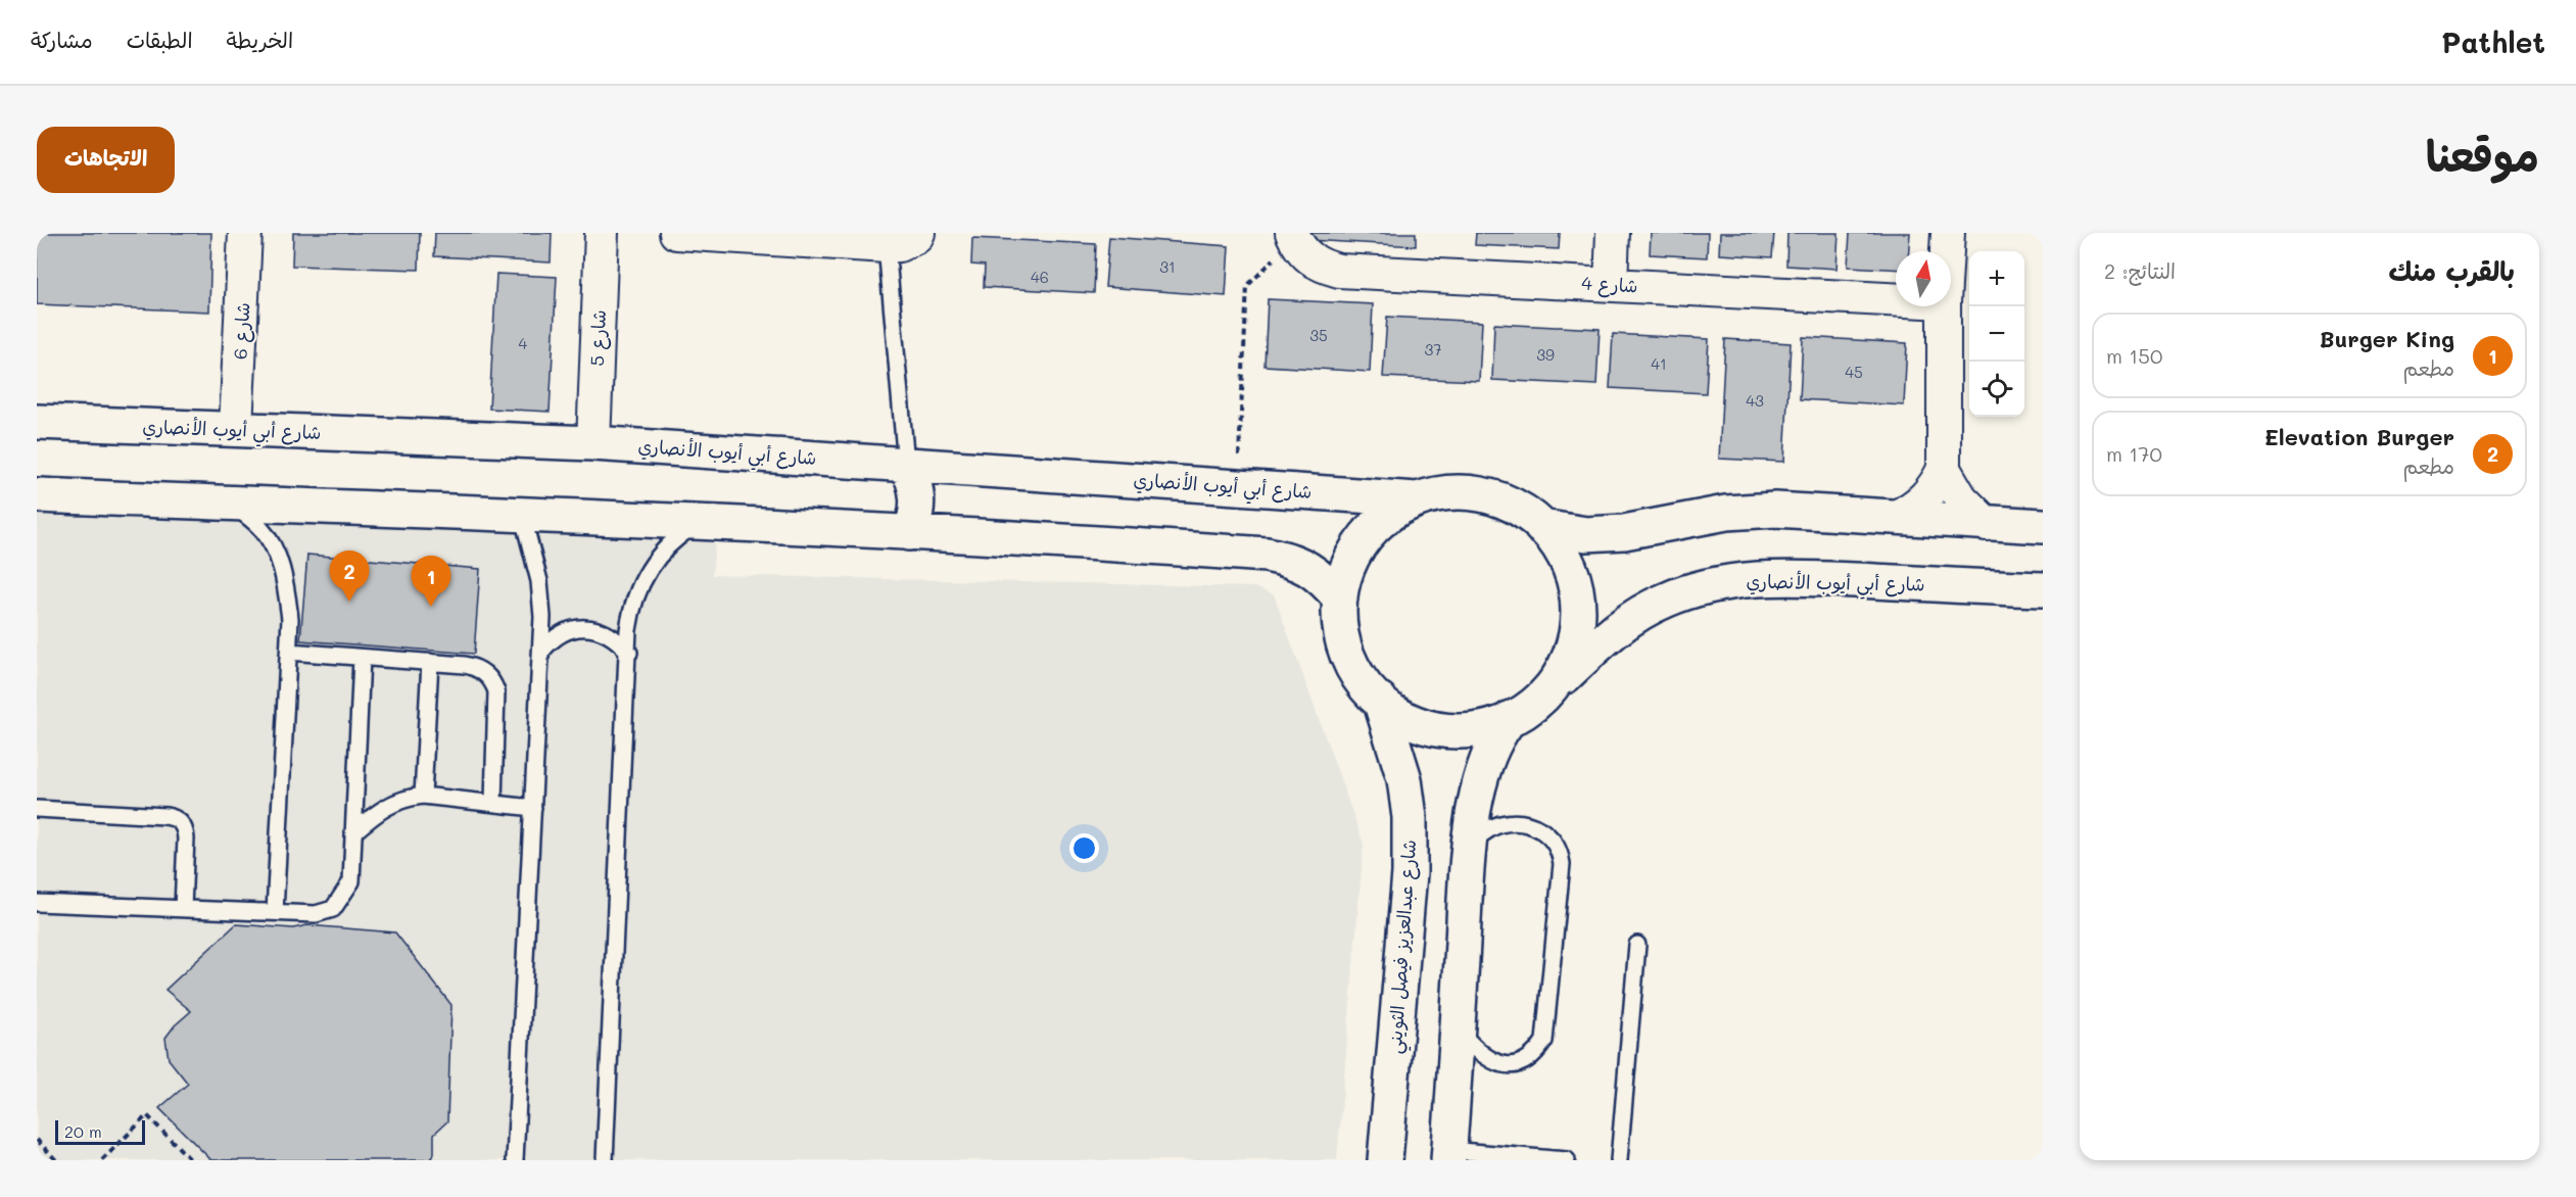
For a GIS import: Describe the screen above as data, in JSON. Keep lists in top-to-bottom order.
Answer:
{
  "streets": {
    "street": [
      "شارع 4",
      "شارع 6",
      "شارع 5",
      "شارع أبي أيوب الأنصاري",
      "شارع عبدالعزيز فيصل الثويني"
    ]
  },
  "crossings": [
    ["شارع 6", "شارع أبي أيوب الأنصاري"],
    ["شارع 5", "شارع أبي أيوب الأنصاري"]
  ],
  "house_numbers": [
    "31",
    "46",
    "35",
    "4",
    "37",
    "39",
    "41",
    "45",
    "43"
  ],
  "scale_bar": "20 m",
  "north": "top",
  "page": {
    "header": "Pathlet",
    "nav": ["الخريطة", "الطبقات", "مشاركة"],
    "title": "موقعنا",
    "buttons": "الاتجاهات",
    "heading": ["بالقرب منك", "النتائج: 2"],
    "map_buttons": ["+", "−"],
    "list": [
      {
        "mark": "1",
        "name": "Burger King",
        "note": "مطعم",
        "value": "150 m"
      },
      {
        "mark": "2",
        "name": "Elevation Burger",
        "note": "مطعم",
        "value": "170 m"
      }
    ],
    "pins": ["2", "1"],
    "scale": "20 m"
  }
}
